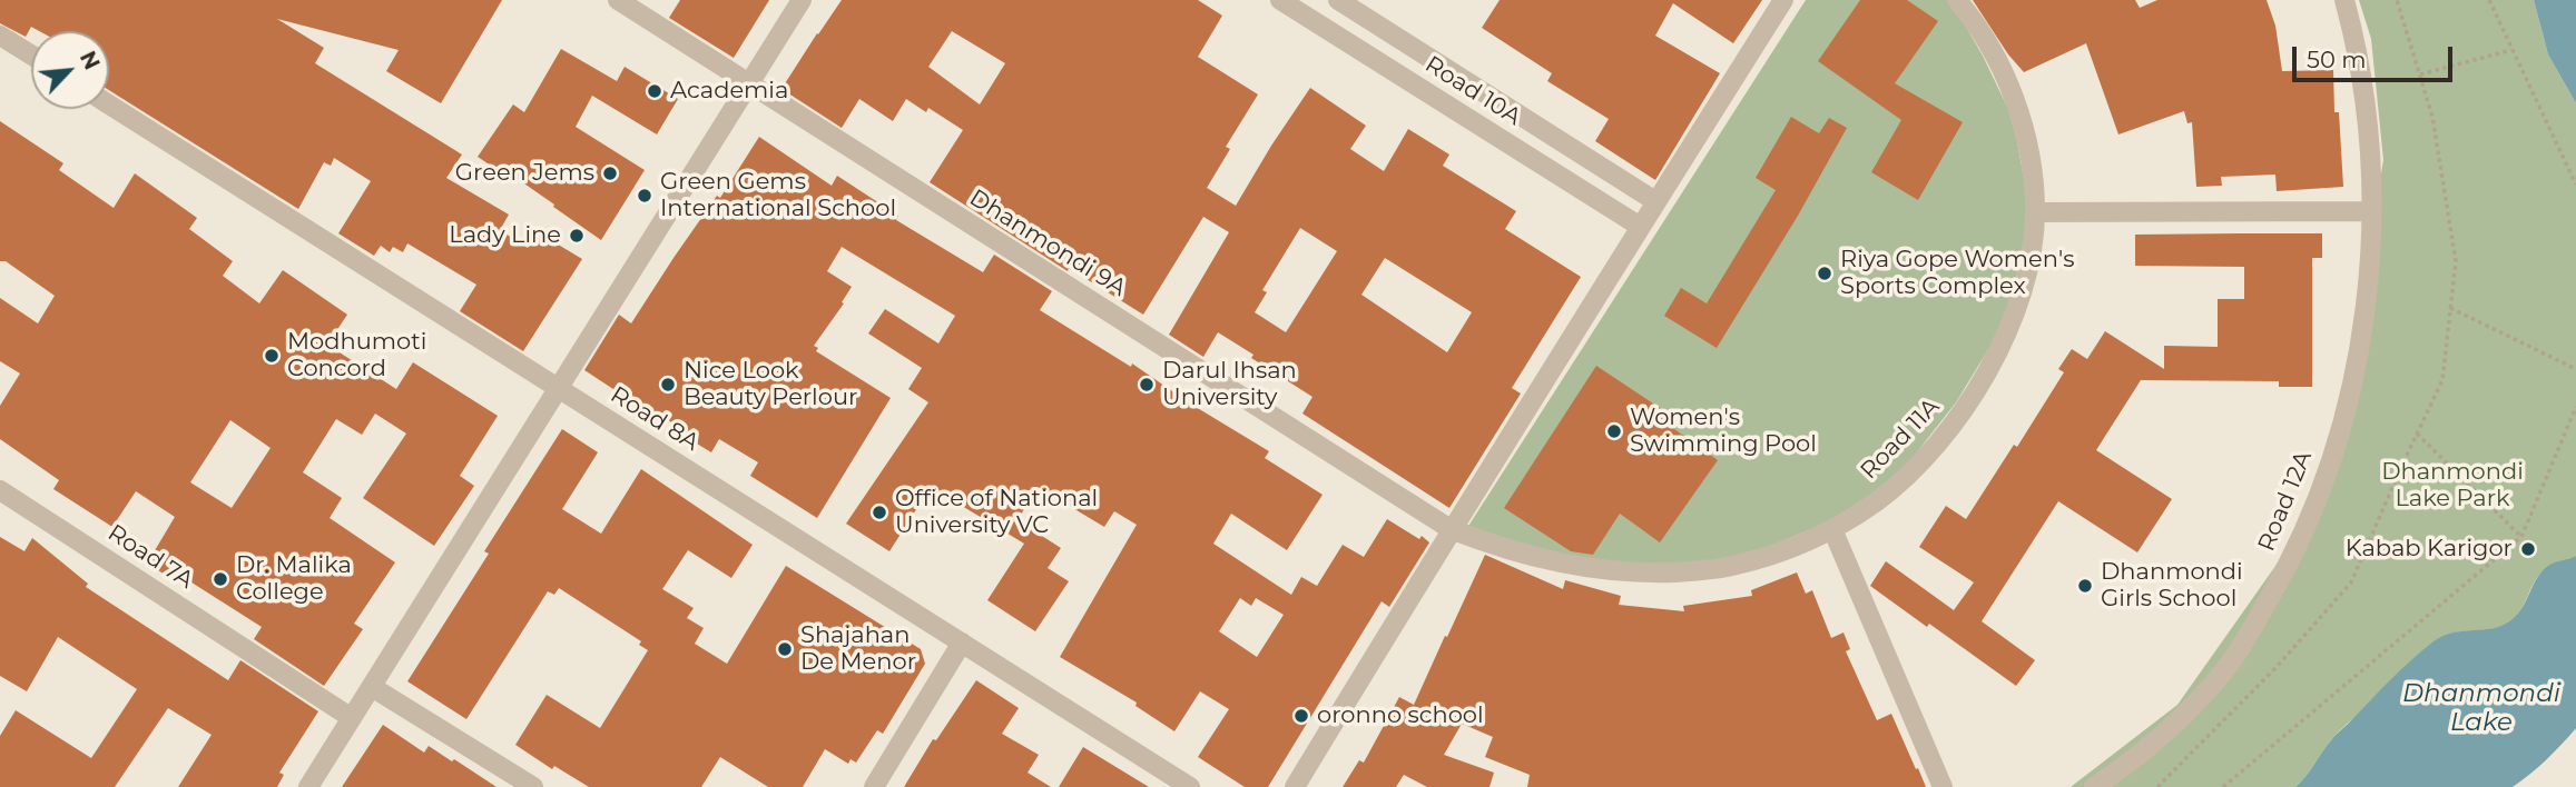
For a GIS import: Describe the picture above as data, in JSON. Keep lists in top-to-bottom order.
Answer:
{
  "streets": {
    "street": [
      "Road 10A",
      "Dhanmondi 9A",
      "Road 8A",
      "Road 11A",
      "Road 12A",
      "Road 7A"
    ]
  },
  "crossings": [
    ["Dhanmondi 9A", "Road 11A"]
  ],
  "water": ["Dhanmondi Lake"],
  "parks": ["Dhanmondi Lake Park"],
  "places": [
    "Academia",
    "Green Jems",
    "Green Gems International School",
    "Lady Line",
    "Riya Gope Women's Sports Complex",
    "Modhumoti Concord",
    "Nice Look Beauty Perlour",
    "Darul Ihsan University",
    "Women's Swimming Pool",
    "Office of National University VC",
    "Kabab Karigor",
    "Dr. Malika College",
    "Dhanmondi Girls School",
    "Shajahan De Menor",
    "oronno school"
  ],
  "scale_bar": "50 m",
  "north": "top right"
}
